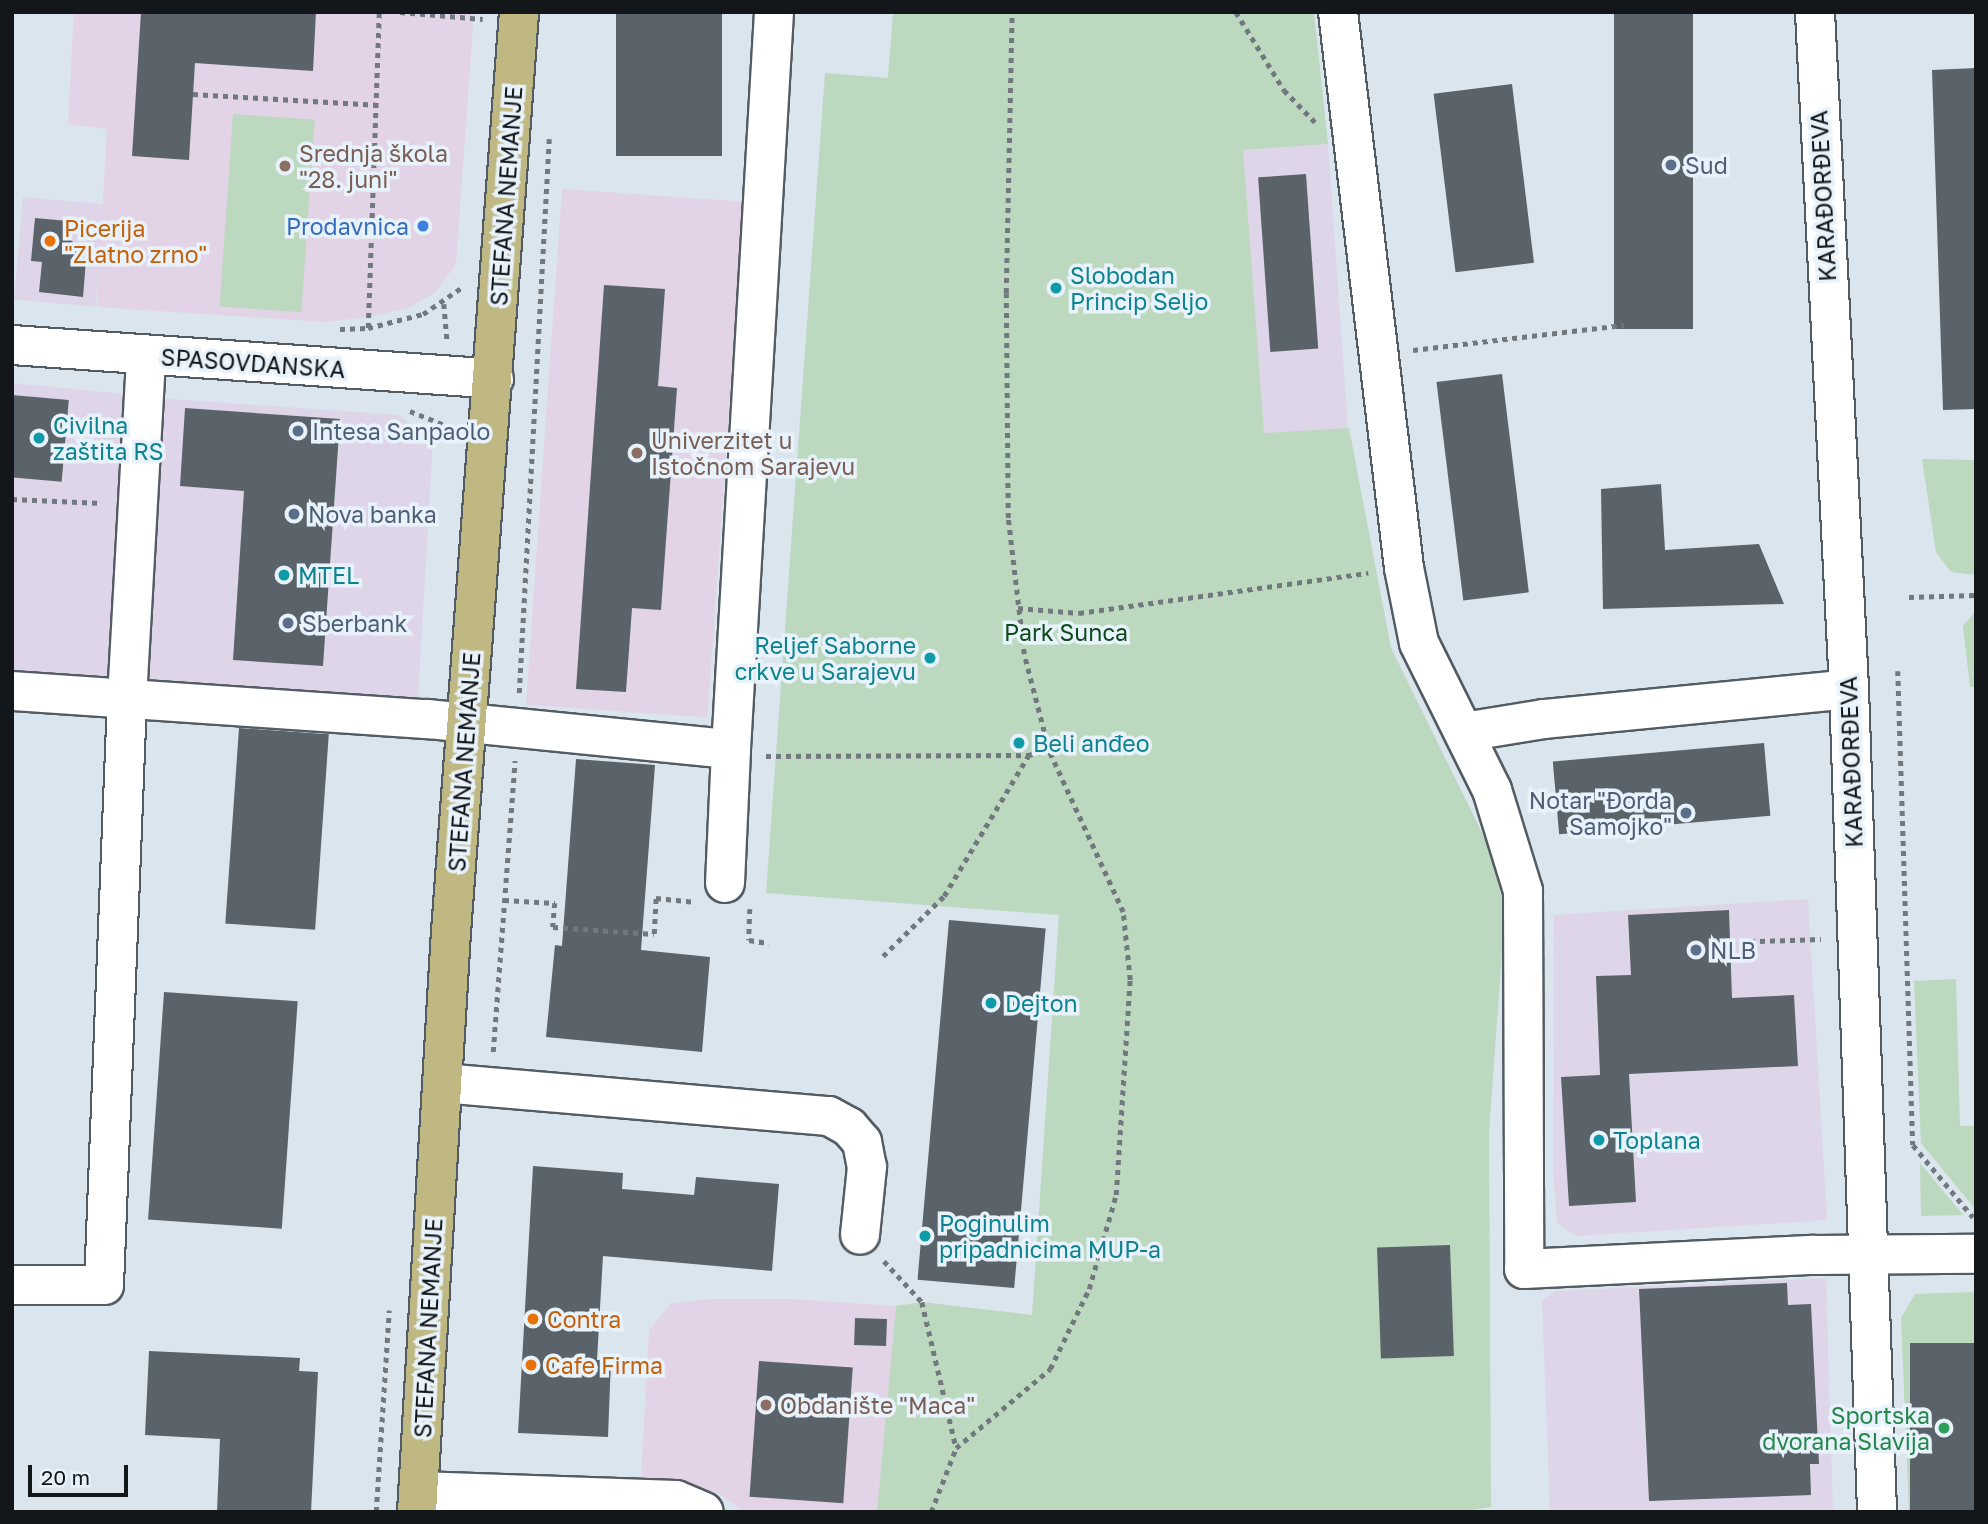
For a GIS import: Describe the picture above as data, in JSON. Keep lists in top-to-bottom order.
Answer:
{
  "streets": {
    "main road": ["STEFANA NEMANJE"],
    "street": ["KARAĐORĐEVA", "SPASOVDANSKA"]
  },
  "crossings": [
    ["STEFANA NEMANJE", "SPASOVDANSKA"]
  ],
  "parks": ["Park Sunca"],
  "places": [
    "Sud",
    "Srednja škola \"28. juni\"",
    "Prodavnica",
    "Picerija \"Zlatno zrno\"",
    "Slobodan Princip Seljo",
    "Intesa Sanpaolo",
    "Civilna zaštita RS",
    "Univerzitet u Istočnom Sarajevu",
    "Nova banka",
    "MTEL",
    "Sberbank",
    "Reljef Saborne crkve u Sarajevu",
    "Beli anđeo",
    "Notar \"Đorda Samojko\"",
    "NLB",
    "Dejton",
    "Toplana",
    "Poginulim pripadnicima MUP-a",
    "Contra",
    "Cafe Firma",
    "Obdanište \"Maca\"",
    "Sportska dvorana Slavija"
  ],
  "scale_bar": "20 m"
}
